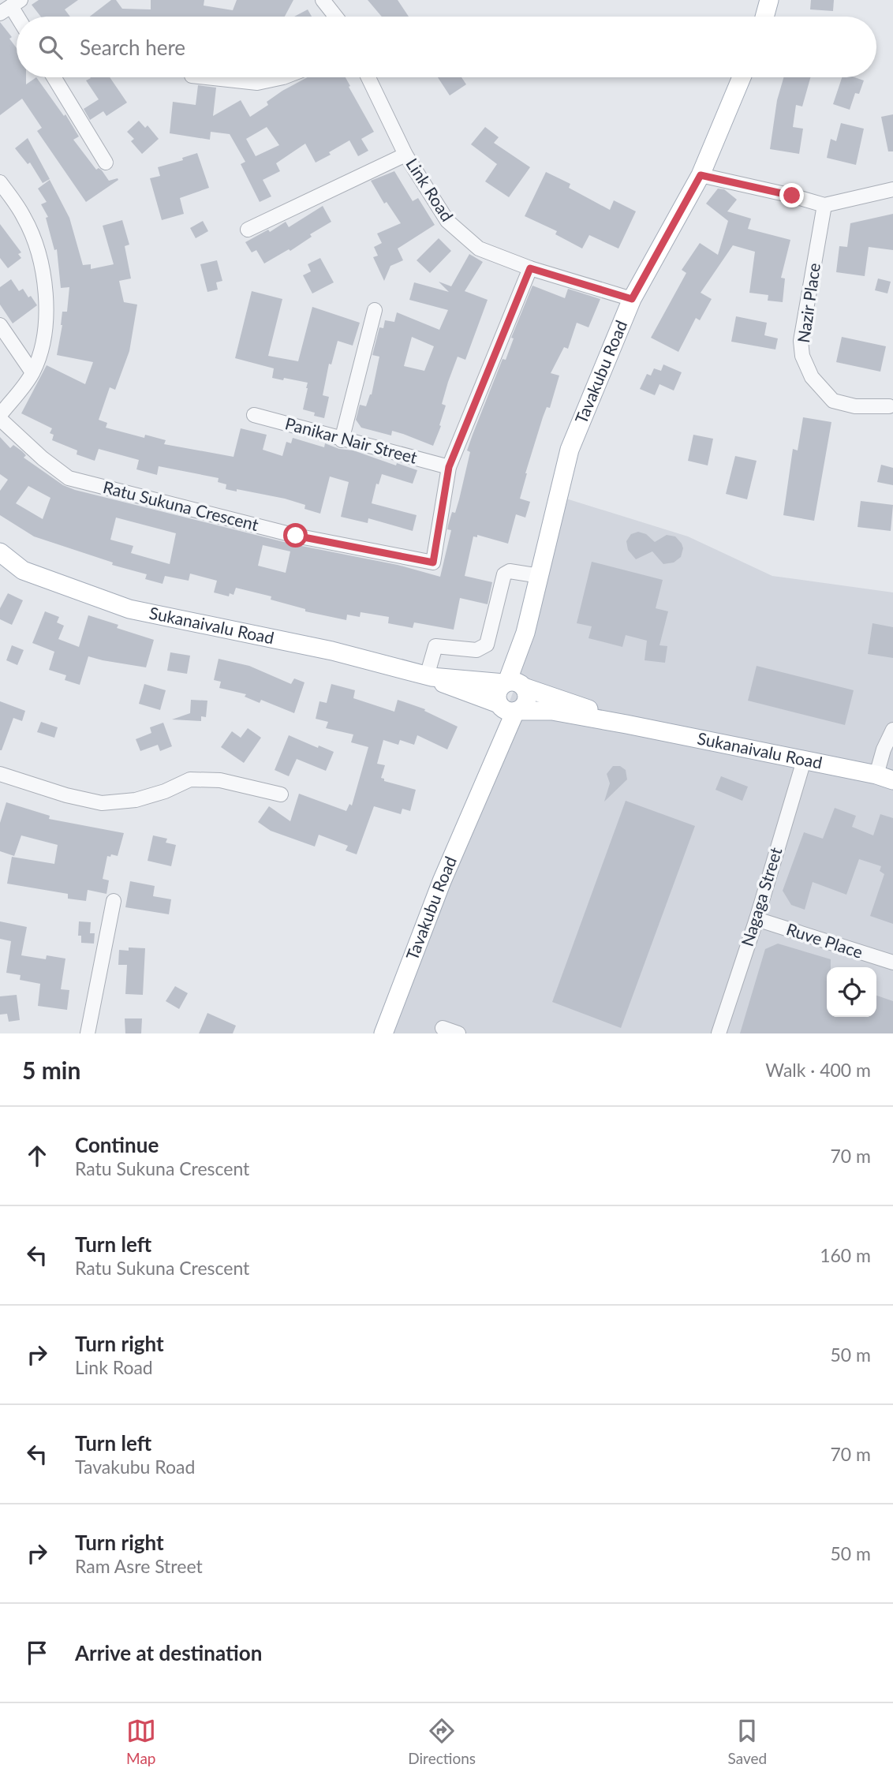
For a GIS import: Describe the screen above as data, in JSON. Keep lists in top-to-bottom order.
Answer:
{
  "streets": {
    "main road": ["Tavakubu Road", "Sukanaivalu Road"],
    "street": [
      "Link Road",
      "Nazir Place",
      "Panikar Nair Street",
      "Ratu Sukuna Crescent",
      "Nagaga Street",
      "Ruve Place"
    ]
  },
  "crossings": [
    ["Link Road", "Tavakubu Road"],
    ["Link Road", "Ratu Sukuna Crescent"],
    ["Tavakubu Road", "Sukanaivalu Road"],
    ["Panikar Nair Street", "Ratu Sukuna Crescent"],
    ["Sukanaivalu Road", "Nagaga Street"],
    ["Nagaga Street", "Ruve Place"]
  ],
  "page": {
    "search": "Search here",
    "heading": ["5 min", "Walk · 400 m"],
    "list": [
      ["Continue", "Ratu Sukuna Crescent", "70 m"],
      ["Turn left", "Ratu Sukuna Crescent", "160 m"],
      ["Turn right", "Link Road", "50 m"],
      ["Turn left", "Tavakubu Road", "70 m"],
      ["Turn right", "Ram Asre Street", "50 m"],
      "Arrive at destination"
    ],
    "nav": ["Map", "Directions", "Saved"]
  }
}
